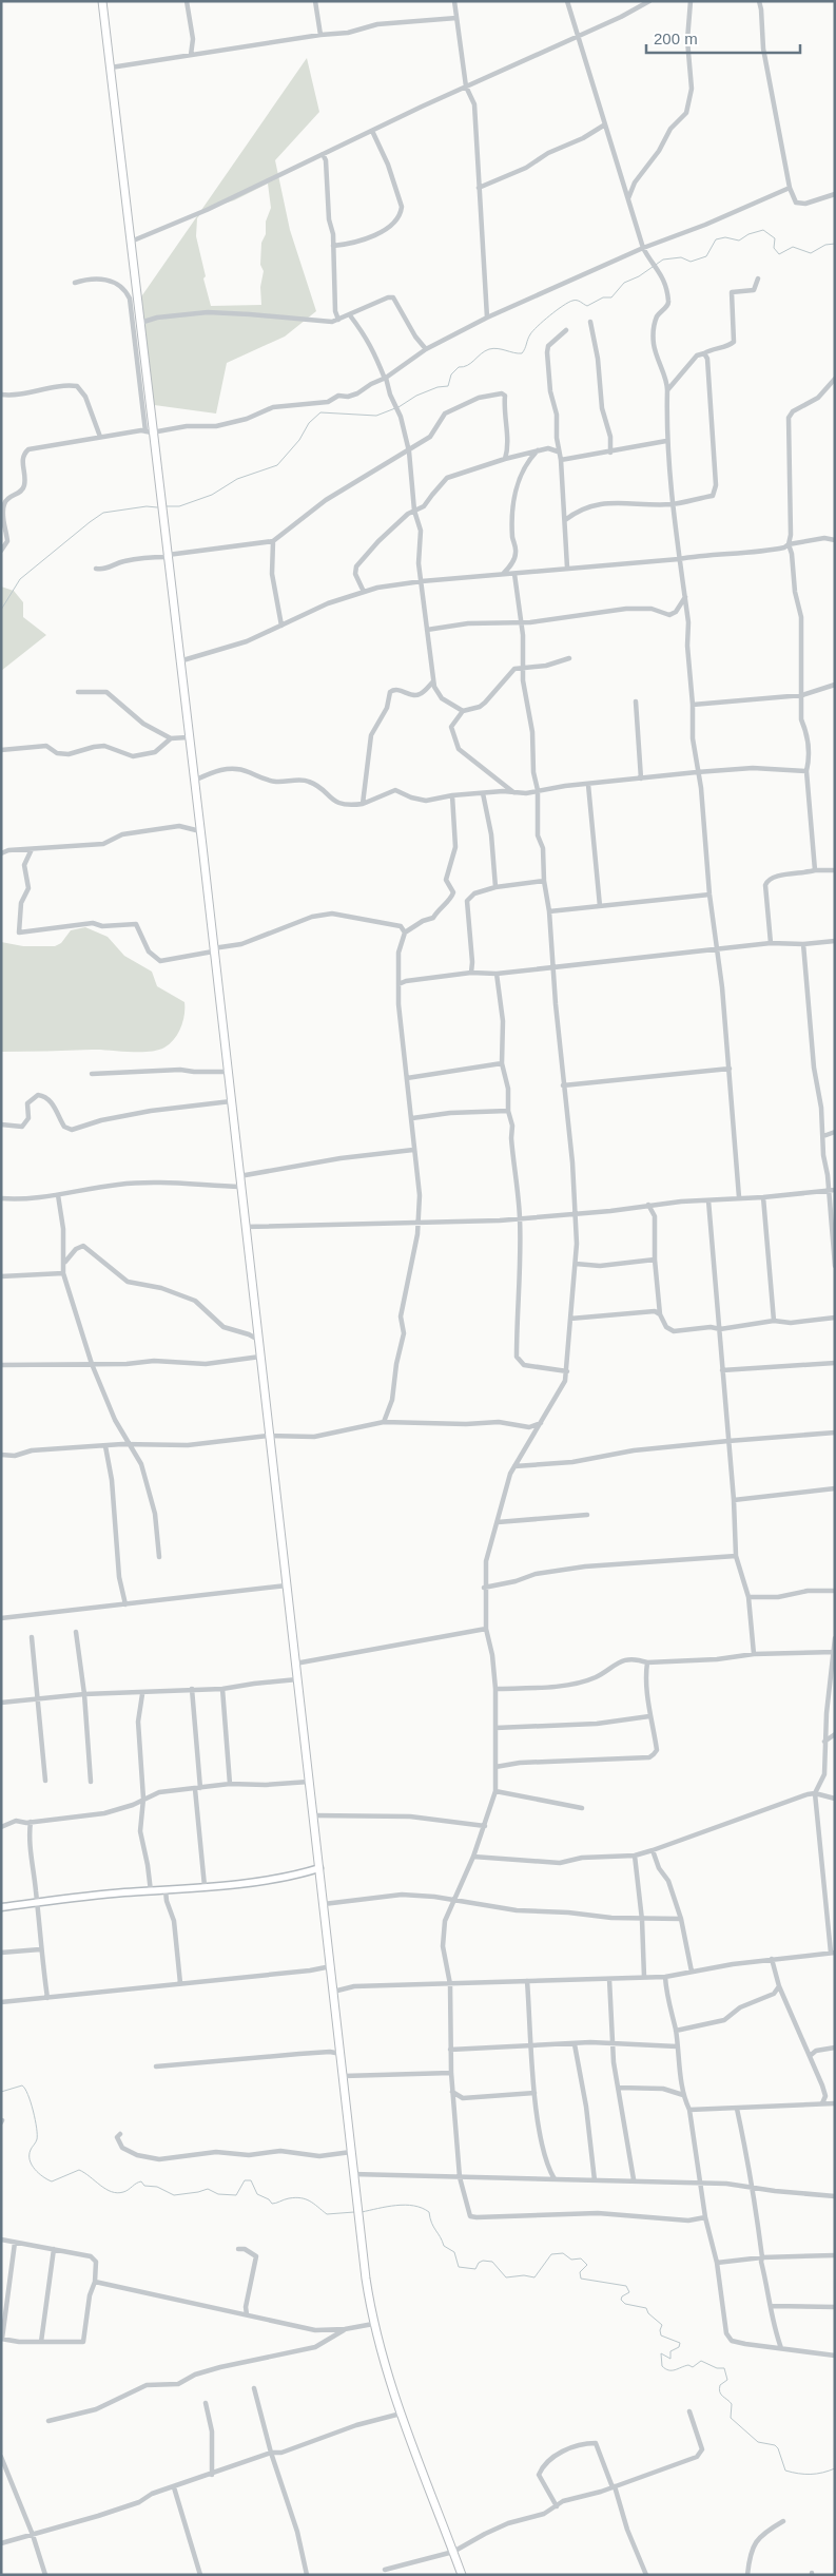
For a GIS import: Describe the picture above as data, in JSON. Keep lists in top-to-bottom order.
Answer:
{
  "scale_bar": "200 m"
}
